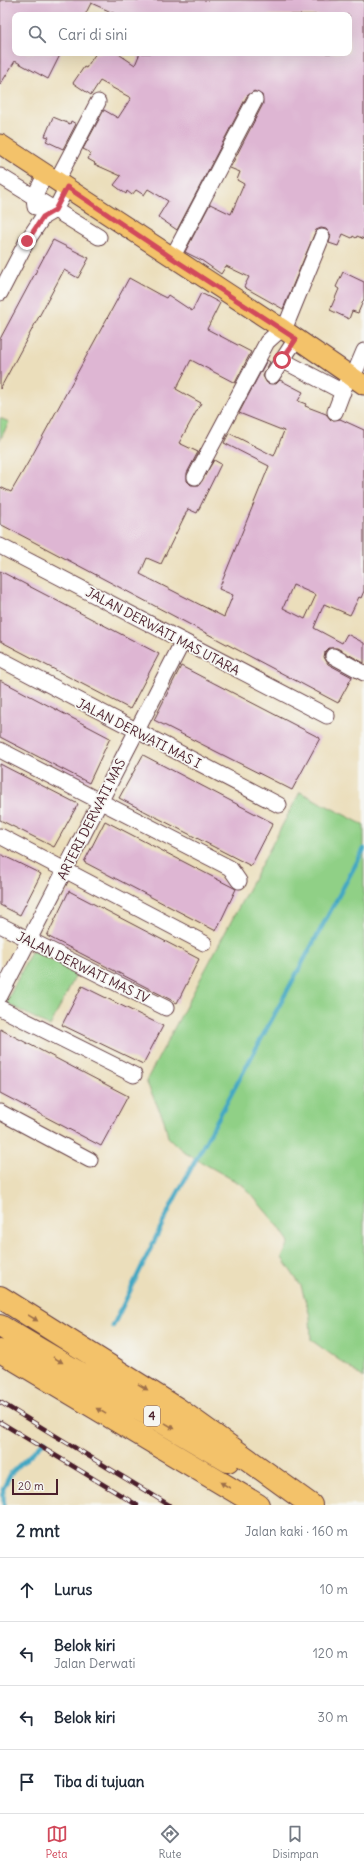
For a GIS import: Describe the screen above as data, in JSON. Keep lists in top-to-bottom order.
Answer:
{
  "streets": {
    "highway": ["4"],
    "street": [
      "JALAN DERWATI MAS UTARA",
      "JALAN DERWATI MAS I",
      "ARTERI DERWATI MAS",
      "JALAN DERWATI MAS IV"
    ]
  },
  "crossings": [
    ["JALAN DERWATI MAS UTARA", "ARTERI DERWATI MAS"],
    ["JALAN DERWATI MAS I", "ARTERI DERWATI MAS"],
    ["ARTERI DERWATI MAS", "JALAN DERWATI MAS IV"]
  ],
  "scale_bar": "20 m",
  "page": {
    "search": "Cari di sini",
    "scale": "20 m",
    "heading": ["2 mnt", "Jalan kaki · 160 m"],
    "list": [
      ["Lurus", "10 m"],
      ["Belok kiri", "Jalan Derwati", "120 m"],
      ["Belok kiri", "30 m"],
      "Tiba di tujuan"
    ],
    "nav": ["Peta", "Rute", "Disimpan"]
  }
}
